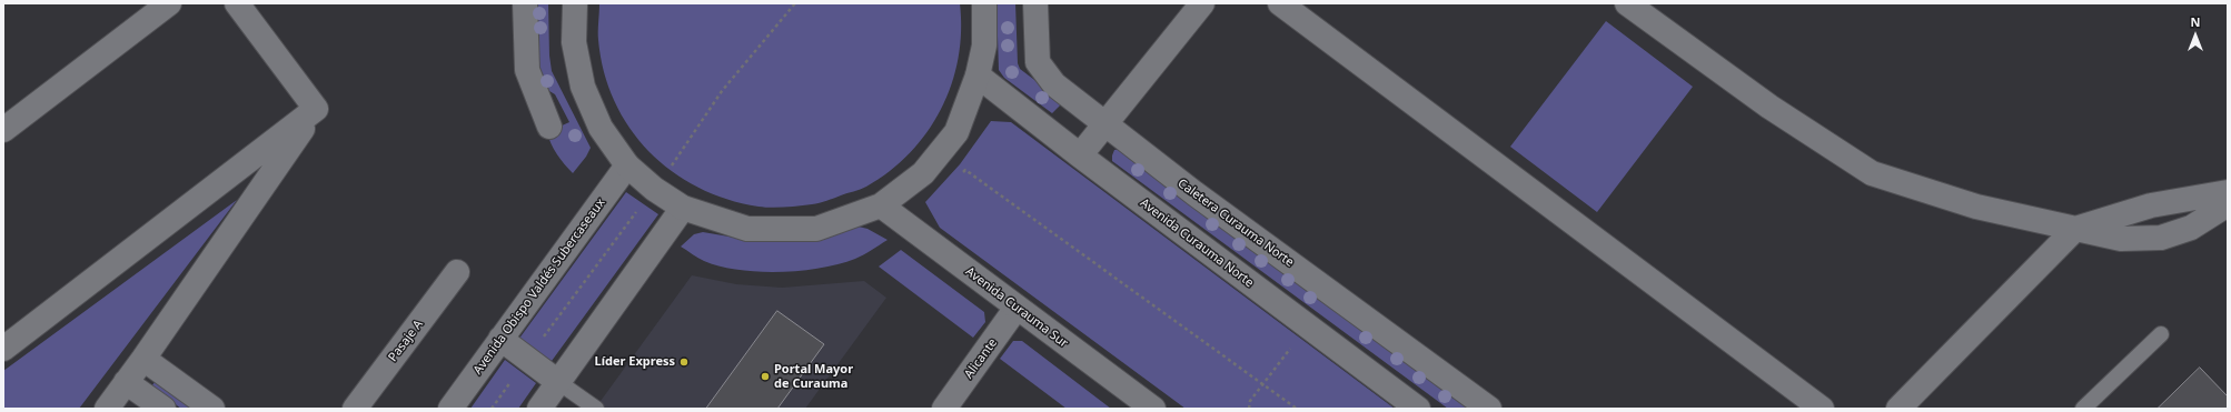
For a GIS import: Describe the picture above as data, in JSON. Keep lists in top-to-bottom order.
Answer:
{
  "streets": {
    "street": [
      "Caletera Curauma Norte",
      "Avenida Curauma Norte",
      "Avenida Obispo Valdés Subercaseaux",
      "Avenida Curauma Sur",
      "Pasaje A",
      "Alicante"
    ]
  },
  "crossings": [
    ["Avenida Curauma Sur", "Alicante"]
  ],
  "places": ["Líder Express", "Portal Mayor de Curauma"],
  "north": "top"
}
